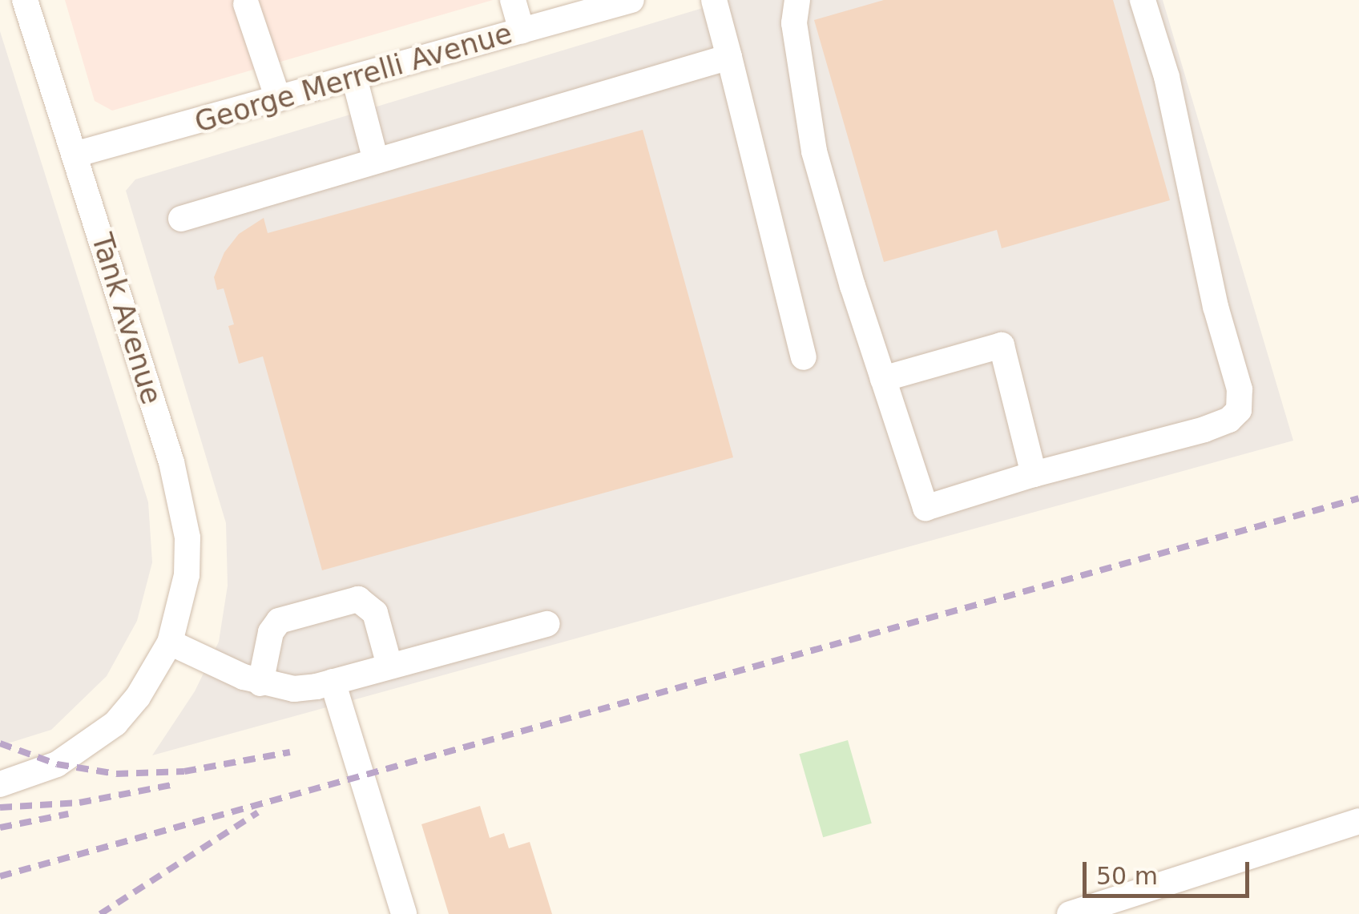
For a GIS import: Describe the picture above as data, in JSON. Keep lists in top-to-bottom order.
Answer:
{
  "streets": {
    "street": ["George Merrelli Avenue", "Tank Avenue"]
  },
  "crossings": [
    ["George Merrelli Avenue", "Tank Avenue"]
  ],
  "scale_bar": "50 m"
}
